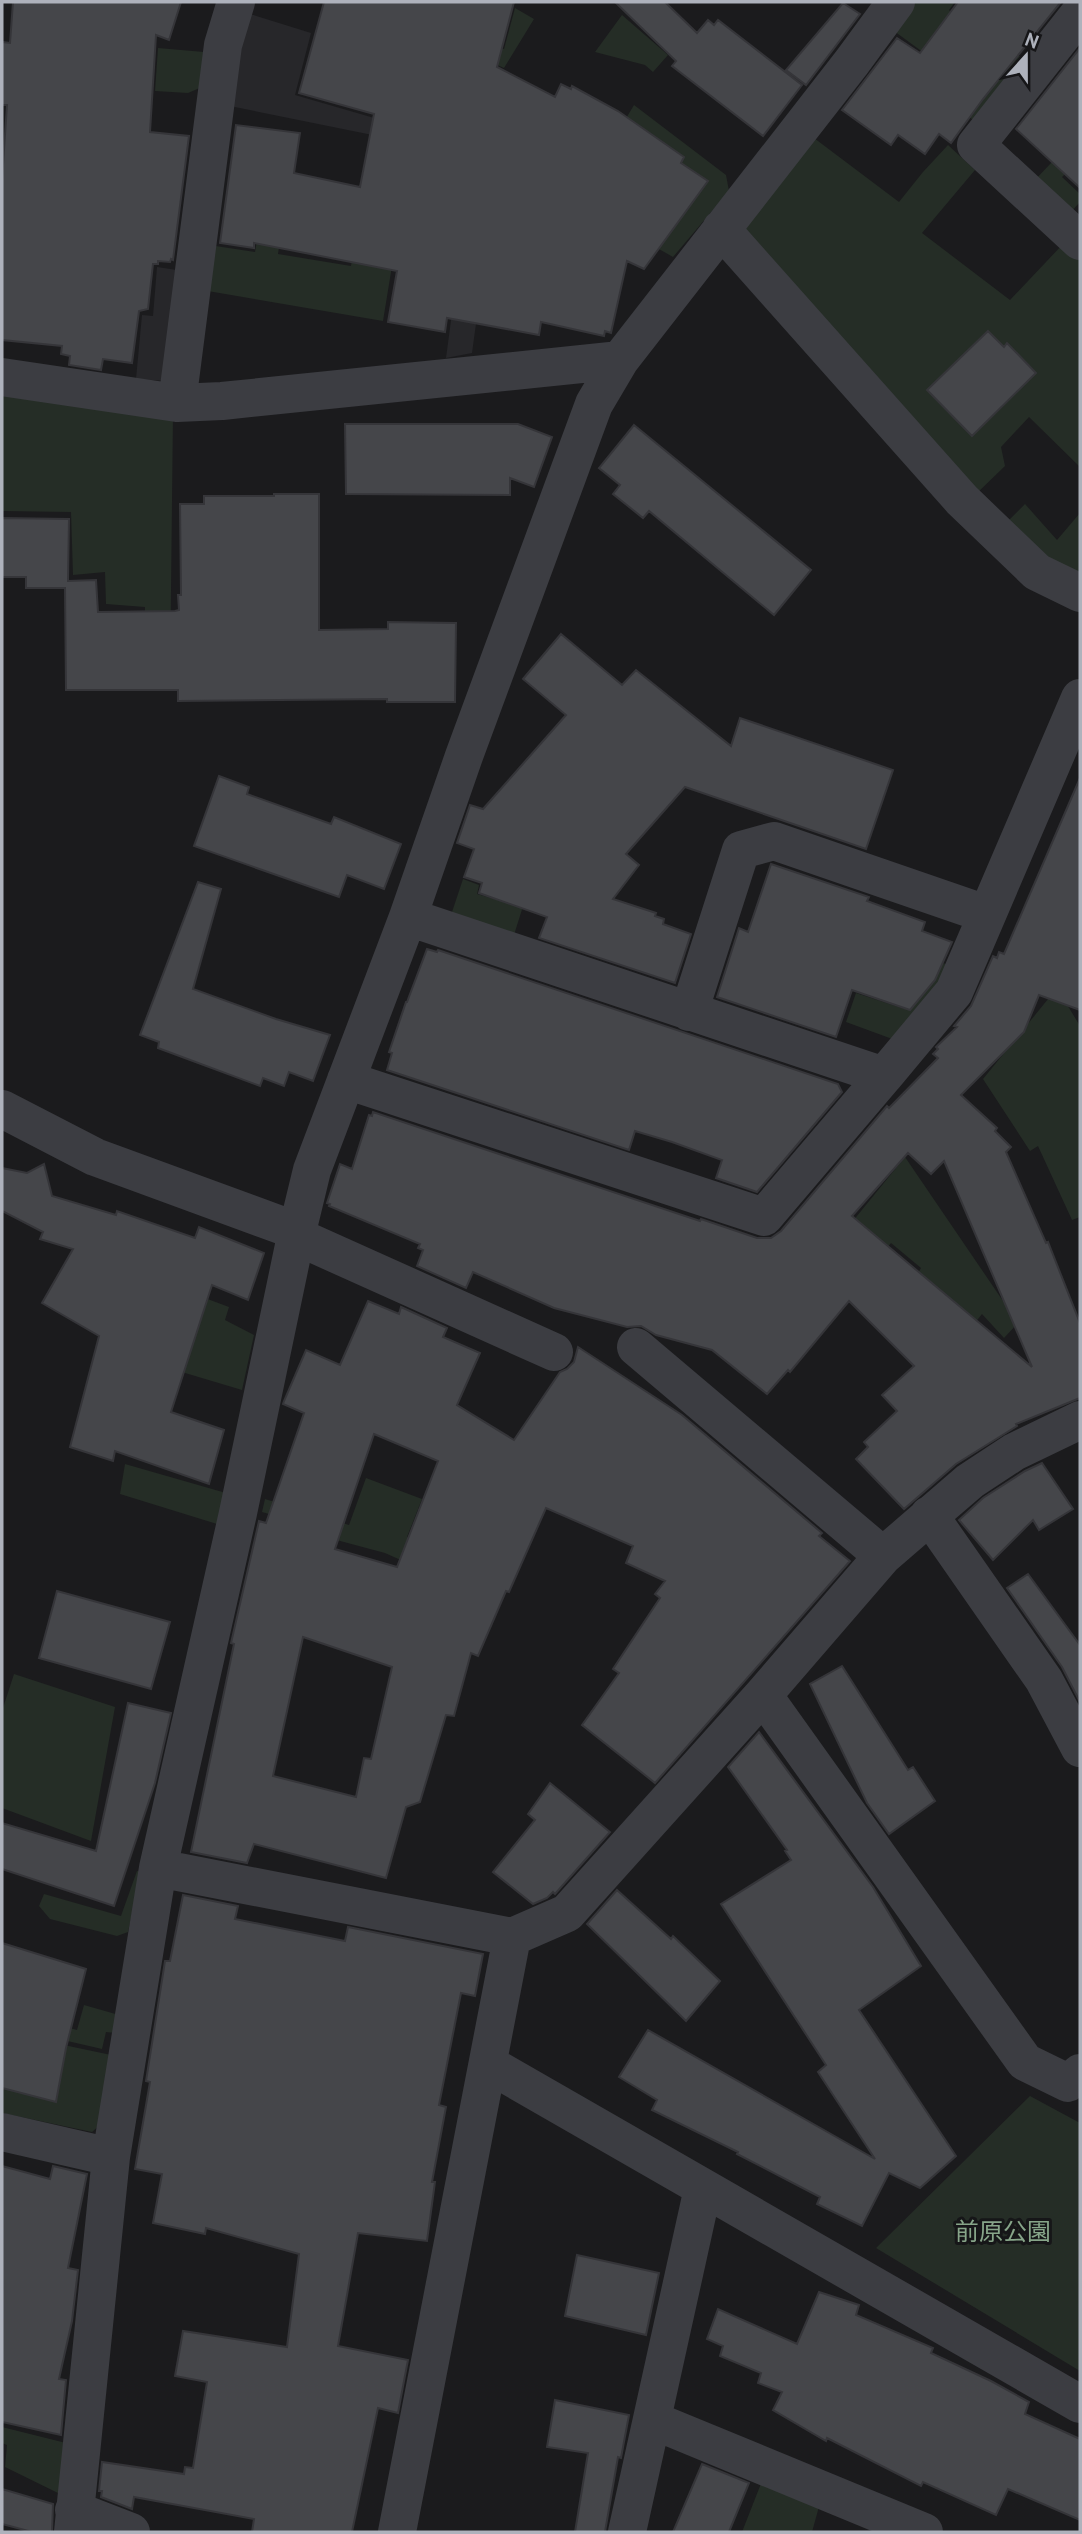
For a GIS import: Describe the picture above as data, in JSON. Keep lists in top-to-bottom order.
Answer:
{
  "parks": ["前原公園"],
  "north": "top"
}
